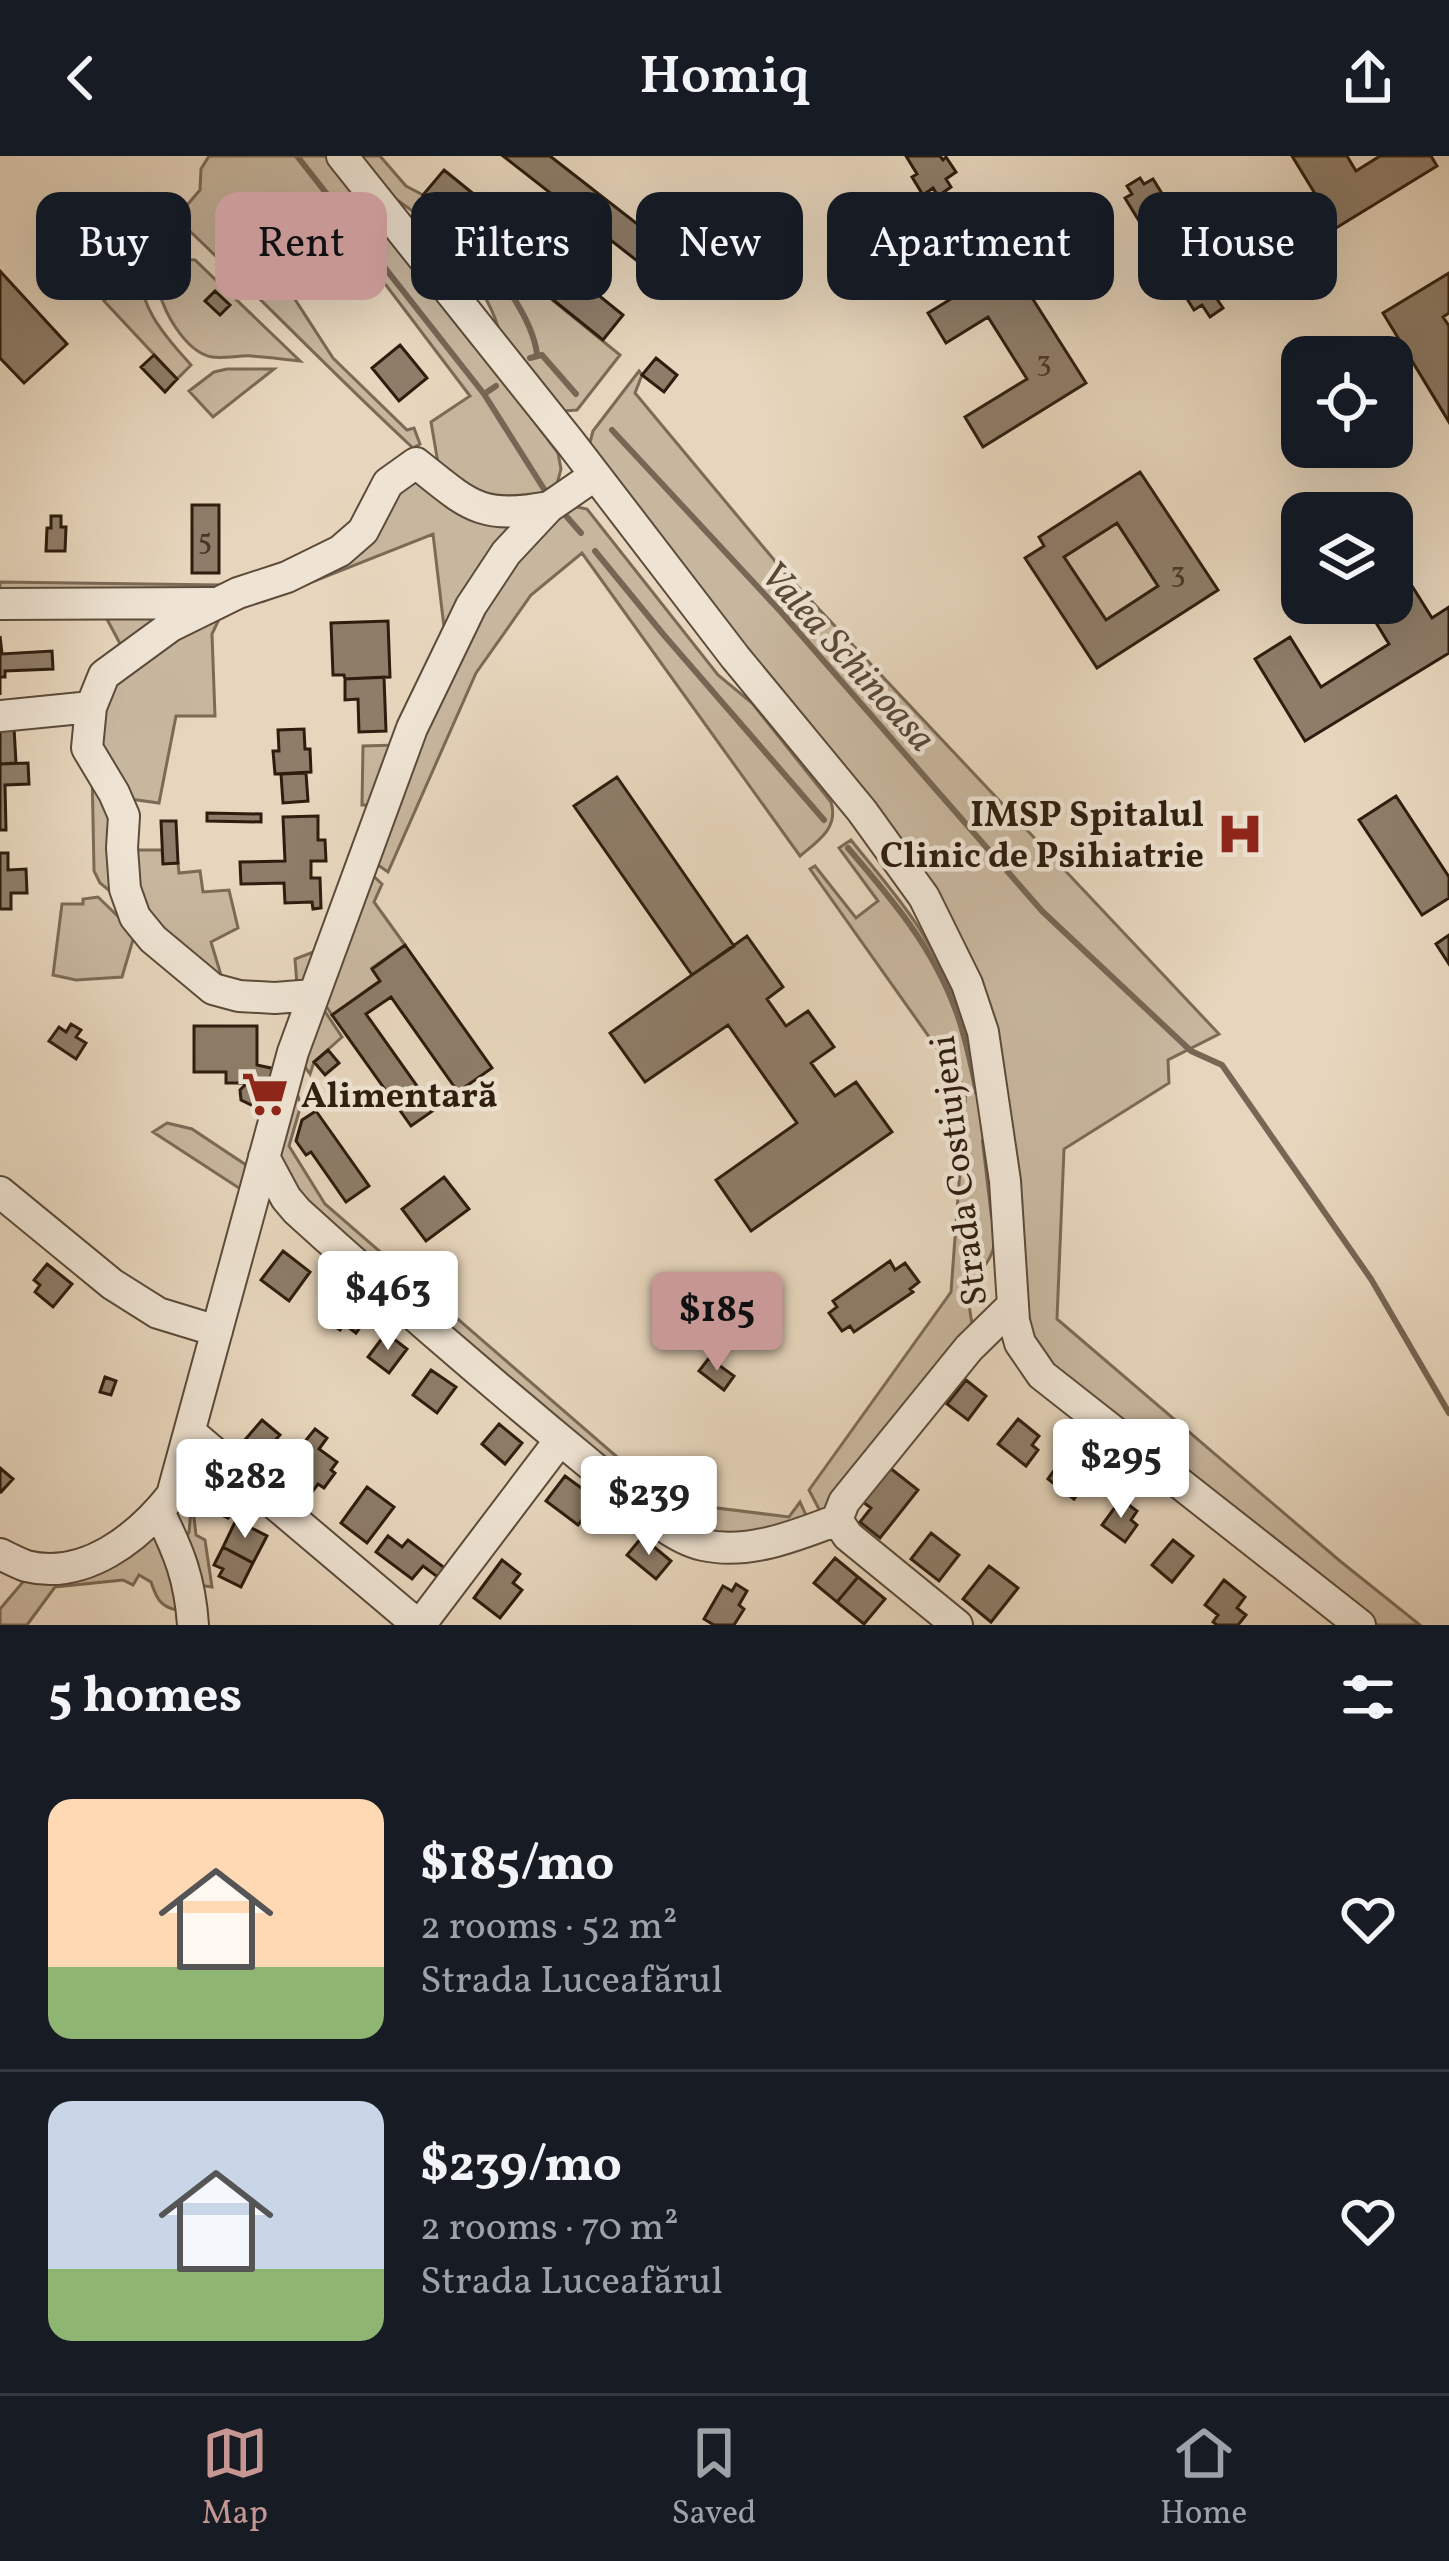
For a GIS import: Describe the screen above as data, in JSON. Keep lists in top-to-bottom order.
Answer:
{
  "streets": {
    "street": ["Strada Costiujeni"]
  },
  "water": ["Valea Schinoasa"],
  "places": {
    "hospital": ["IMSP Spitalul Clinic de Psihiatrie"],
    "supermarket": ["Alimentară"]
  },
  "house_numbers": ["3", "5", "3"],
  "page": {
    "header": "Homiq",
    "chip": [
      "Buy",
      "Rent",
      "Filters",
      "New",
      "Apartment",
      "House"
    ],
    "price": [
      "$463",
      "$185",
      "$295",
      "$282",
      "$239"
    ],
    "heading": "5 homes",
    "list": [
      {
        "name": "$185/mo",
        "note": "2 rooms · 52 m² · Strada Luceafărul"
      },
      {
        "name": "$239/mo",
        "note": "2 rooms · 70 m² · Strada Luceafărul"
      }
    ],
    "tabs": ["Map", "Saved", "Home"]
  }
}
